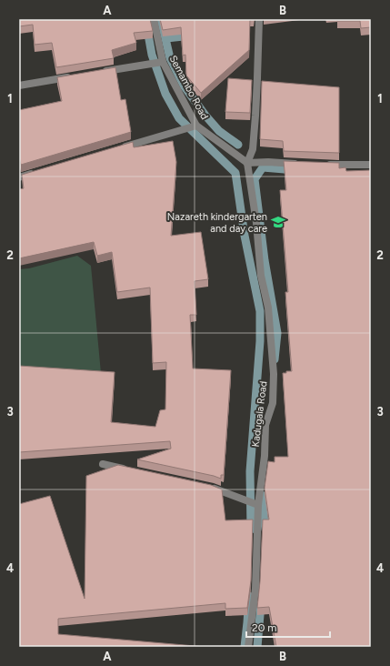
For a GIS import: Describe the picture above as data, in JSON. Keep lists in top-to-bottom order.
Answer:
{
  "streets": {
    "street": ["Semambo Road", "Kadugala Road"]
  },
  "crossings": [
    ["Semambo Road", "Kadugala Road"]
  ],
  "places": {
    "school or university": ["Nazareth kindergarten and day care"]
  },
  "scale_bar": "20 m",
  "grid": {
    "columns": ["A", "B"],
    "rows": [
      "1",
      "2",
      "3",
      "4"
    ]
  }
}
